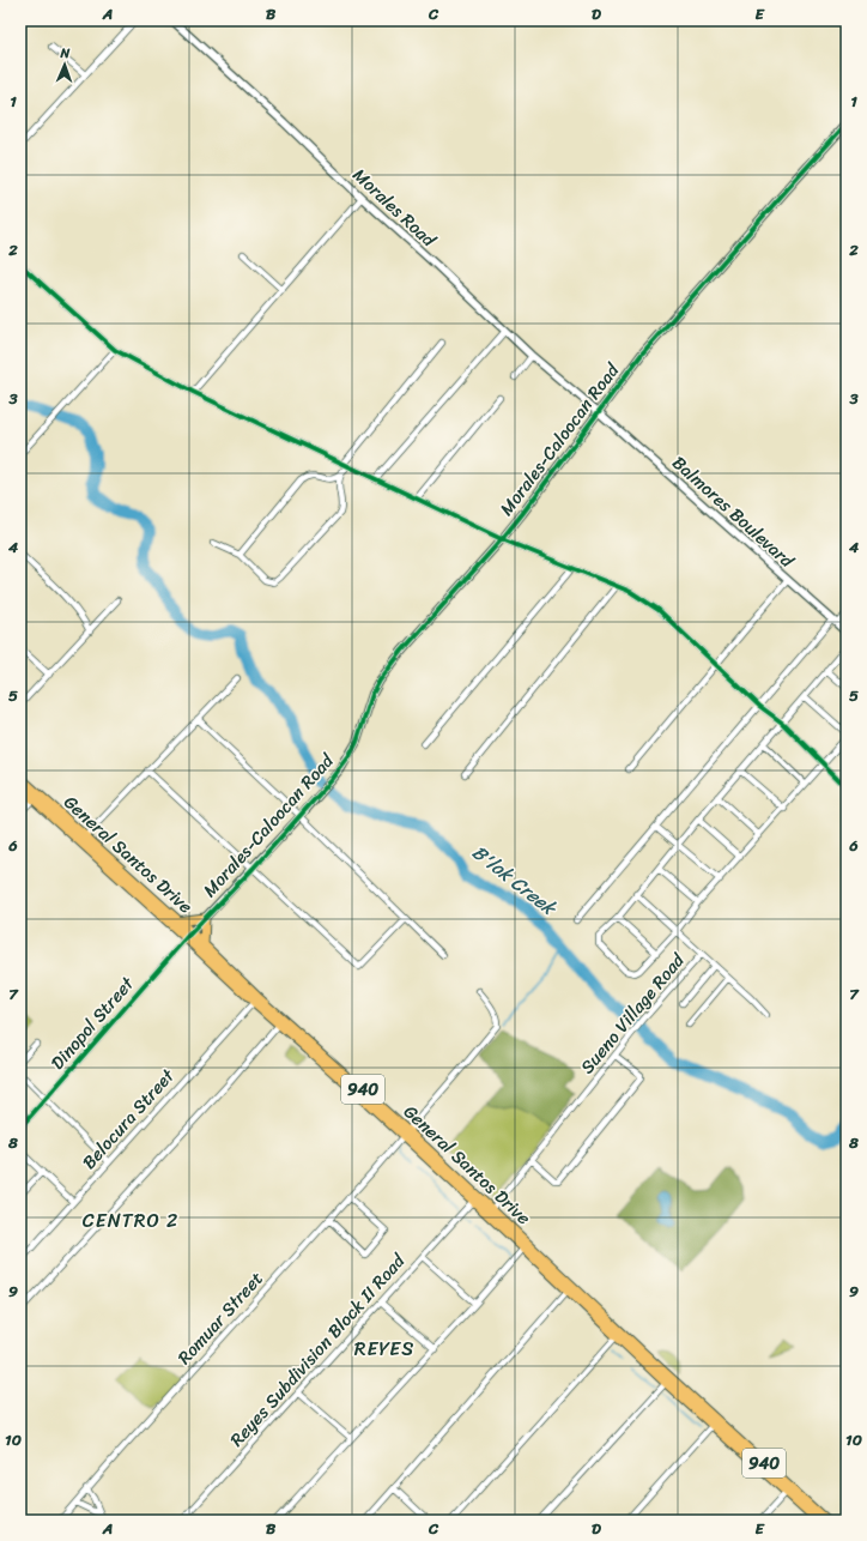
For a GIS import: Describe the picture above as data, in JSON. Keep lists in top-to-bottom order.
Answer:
{
  "streets": {
    "highway": ["General Santos Drive", "940"],
    "street": [
      "Morales Road",
      "Morales-Caloocan Road",
      "Balmores Boulevard",
      "Sueno Village Road",
      "Dinopol Street",
      "Belocura Street",
      "Romuar Street",
      "Reyes Subdivision Block II Road"
    ]
  },
  "crossings": [
    ["Morales Road", "Morales-Caloocan Road"],
    ["Morales Road", "Balmores Boulevard"],
    ["Morales-Caloocan Road", "Balmores Boulevard"],
    ["Morales-Caloocan Road", "General Santos Drive"],
    ["Morales-Caloocan Road", "Dinopol Street"],
    ["General Santos Drive", "Sueno Village Road"],
    ["General Santos Drive", "Dinopol Street"],
    ["General Santos Drive", "Belocura Street"],
    ["General Santos Drive", "Romuar Street"],
    ["General Santos Drive", "Reyes Subdivision Block II Road"]
  ],
  "districts": ["CENTRO 2", "REYES"],
  "water": ["B'lok Creek"],
  "north": "top",
  "grid": {
    "columns": [
      "A",
      "B",
      "C",
      "D",
      "E"
    ],
    "rows": [
      "1",
      "2",
      "3",
      "4",
      "5",
      "6",
      "7",
      "8",
      "9",
      "10"
    ]
  }
}
